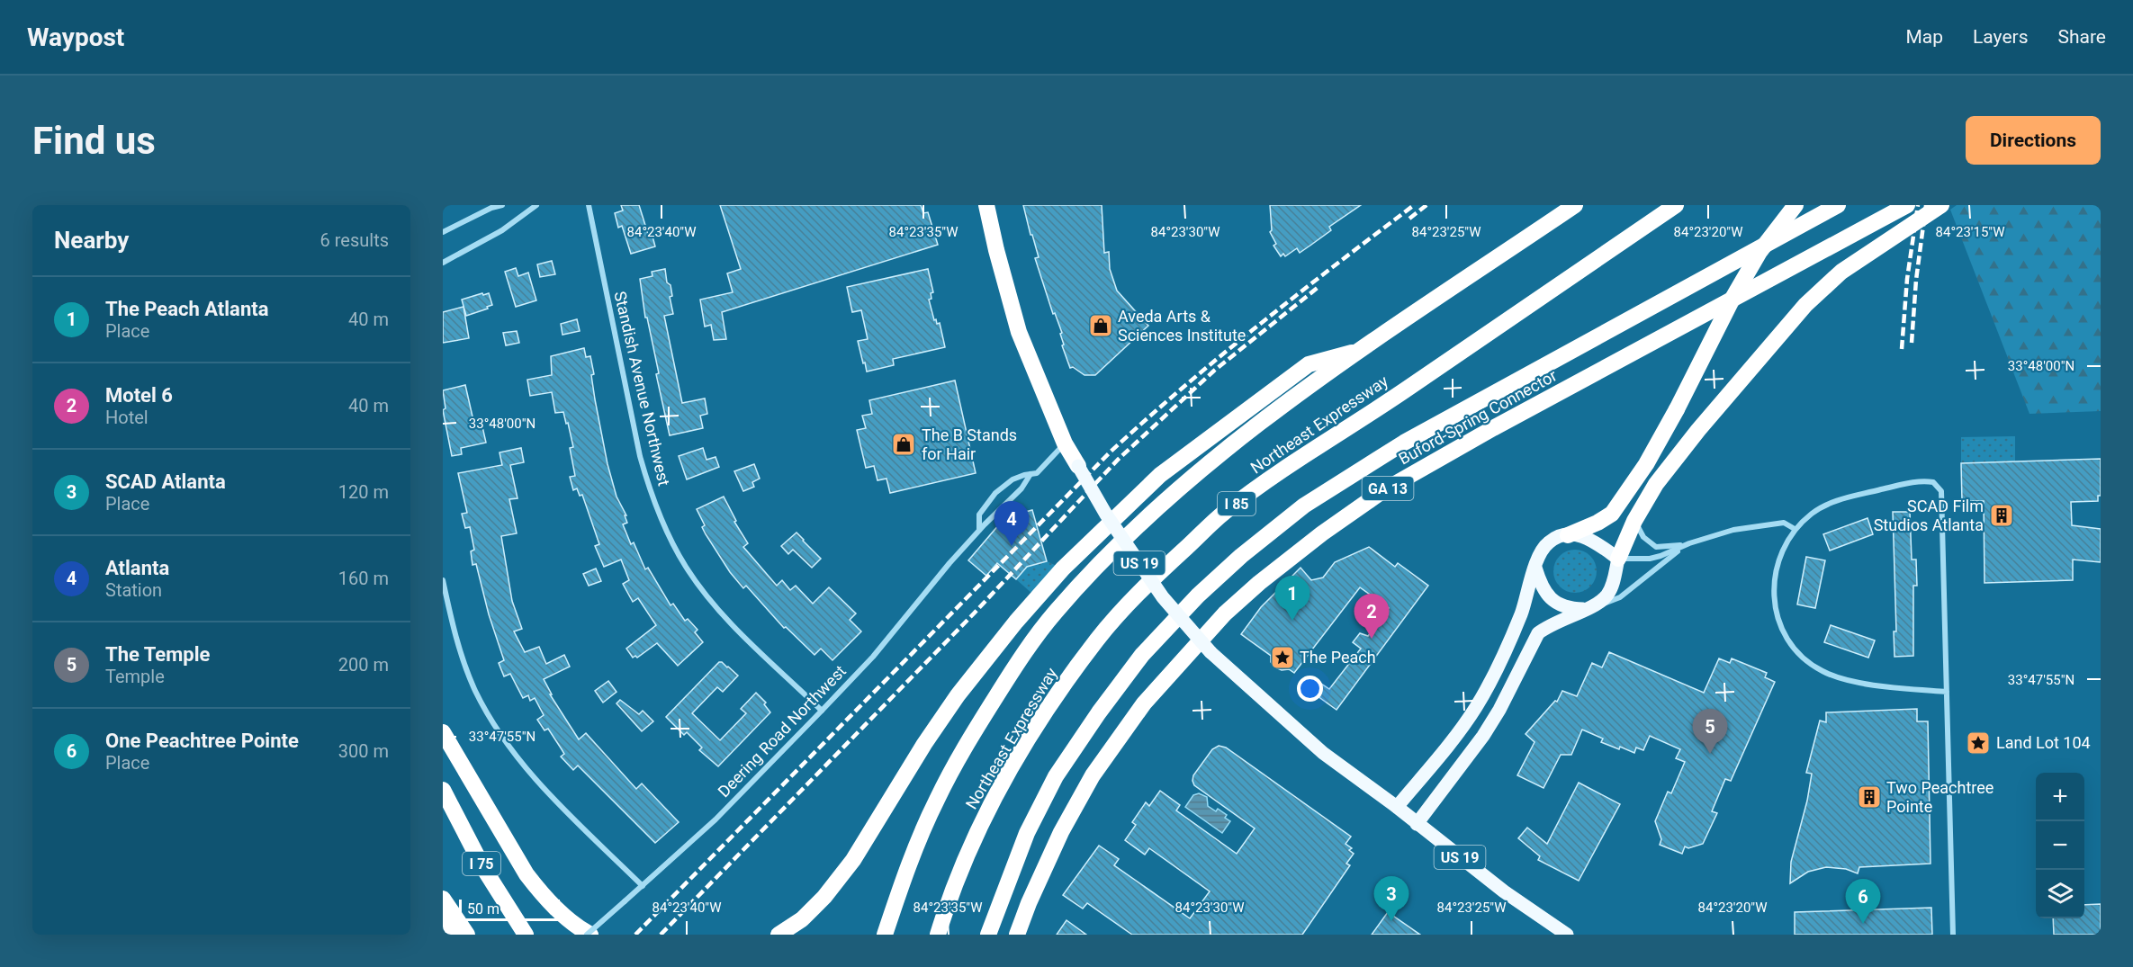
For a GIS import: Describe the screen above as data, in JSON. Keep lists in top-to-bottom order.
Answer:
{
  "streets": {
    "highway": [
      "Buford-Spring Connector",
      "Northeast Expressway",
      "GA 13",
      "I 85",
      "US 19",
      "I 75"
    ],
    "street": ["Standish Avenue Northwest", "Deering Road Northwest"]
  },
  "crossings": [
    ["Standish Avenue Northwest", "Deering Road Northwest"],
    ["US 19", "Deering Road Northwest"]
  ],
  "places": {
    "shop": ["Aveda Arts & Sciences Institute", "The B Stands for Hair"],
    "building": ["SCAD Film Studios Atlanta", "Two Peachtree Pointe"],
    "place": ["The Peach", "Land Lot 104"]
  },
  "scale_bar": "50 m",
  "page": {
    "header": "Waypost",
    "nav": ["Map", "Layers", "Share"],
    "buttons": "Directions",
    "title": "Find us",
    "heading": ["Nearby", "6 results"],
    "list": [
      {
        "mark": "1",
        "name": "The Peach Atlanta",
        "note": "Place",
        "value": "40 m"
      },
      {
        "mark": "2",
        "name": "Motel 6",
        "note": "Hotel",
        "value": "40 m"
      },
      {
        "mark": "3",
        "name": "SCAD Atlanta",
        "note": "Place",
        "value": "120 m"
      },
      {
        "mark": "4",
        "name": "Atlanta",
        "note": "Station",
        "value": "160 m"
      },
      {
        "mark": "5",
        "name": "The Temple",
        "note": "Temple",
        "value": "200 m"
      },
      {
        "mark": "6",
        "name": "One Peachtree Pointe",
        "note": "Place",
        "value": "300 m"
      }
    ],
    "pins": [
      "4",
      "1",
      "2",
      "5",
      "3",
      "6"
    ],
    "map_buttons": ["+", "−"],
    "scale": "50 m"
  },
  "coordinates": [
    "84°23'40\"W",
    "84°23'35\"W",
    "84°23'30\"W",
    "84°23'25\"W",
    "84°23'20\"W",
    "84°23'15\"W",
    "33°48'00\"N",
    "33°47'55\"N"
  ]
}
